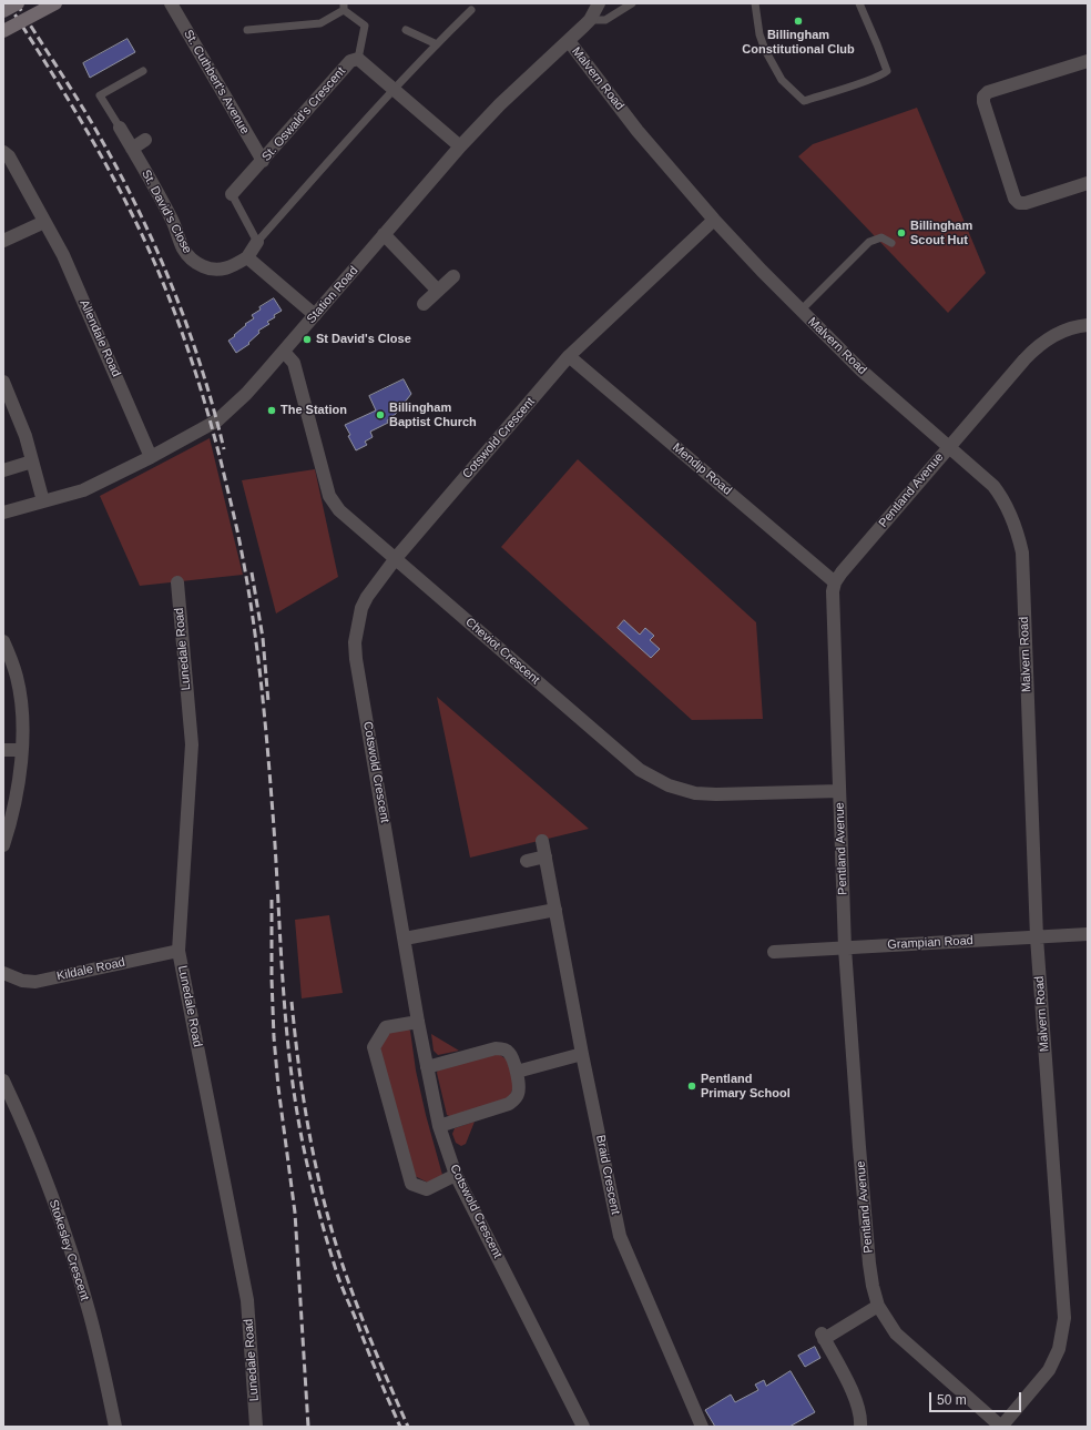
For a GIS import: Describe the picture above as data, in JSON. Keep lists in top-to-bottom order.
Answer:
{
  "streets": {
    "street": [
      "Malvern Road",
      "St. Cuthbert's Avenue",
      "St. Oswald's Crescent",
      "St. David's Close",
      "Station Road",
      "Allendale Road",
      "Cotswold Crescent",
      "Mendip Road",
      "Pentland Avenue",
      "Lunedale Road",
      "Cheviot Crescent",
      "Grampian Road",
      "Kildale Road",
      "Braid Crescent",
      "Stokesley Crescent"
    ]
  },
  "crossings": [
    ["Malvern Road", "Station Road"],
    ["Malvern Road", "Cotswold Crescent"],
    ["Malvern Road", "Pentland Avenue"],
    ["Malvern Road", "Grampian Road"],
    ["St. Cuthbert's Avenue", "St. Oswald's Crescent"],
    ["St. Oswald's Crescent", "Station Road"],
    ["Station Road", "Allendale Road"],
    ["Station Road", "Cheviot Crescent"],
    ["Cotswold Crescent", "Mendip Road"],
    ["Cotswold Crescent", "Cheviot Crescent"],
    ["Mendip Road", "Pentland Avenue"],
    ["Pentland Avenue", "Cheviot Crescent"],
    ["Pentland Avenue", "Grampian Road"],
    ["Lunedale Road", "Kildale Road"]
  ],
  "places": [
    "Billingham Constitutional Club",
    "Billingham Scout Hut",
    "St David's Close",
    "The Station",
    "Billingham Baptist Church",
    "Pentland Primary School"
  ],
  "scale_bar": "50 m"
}
